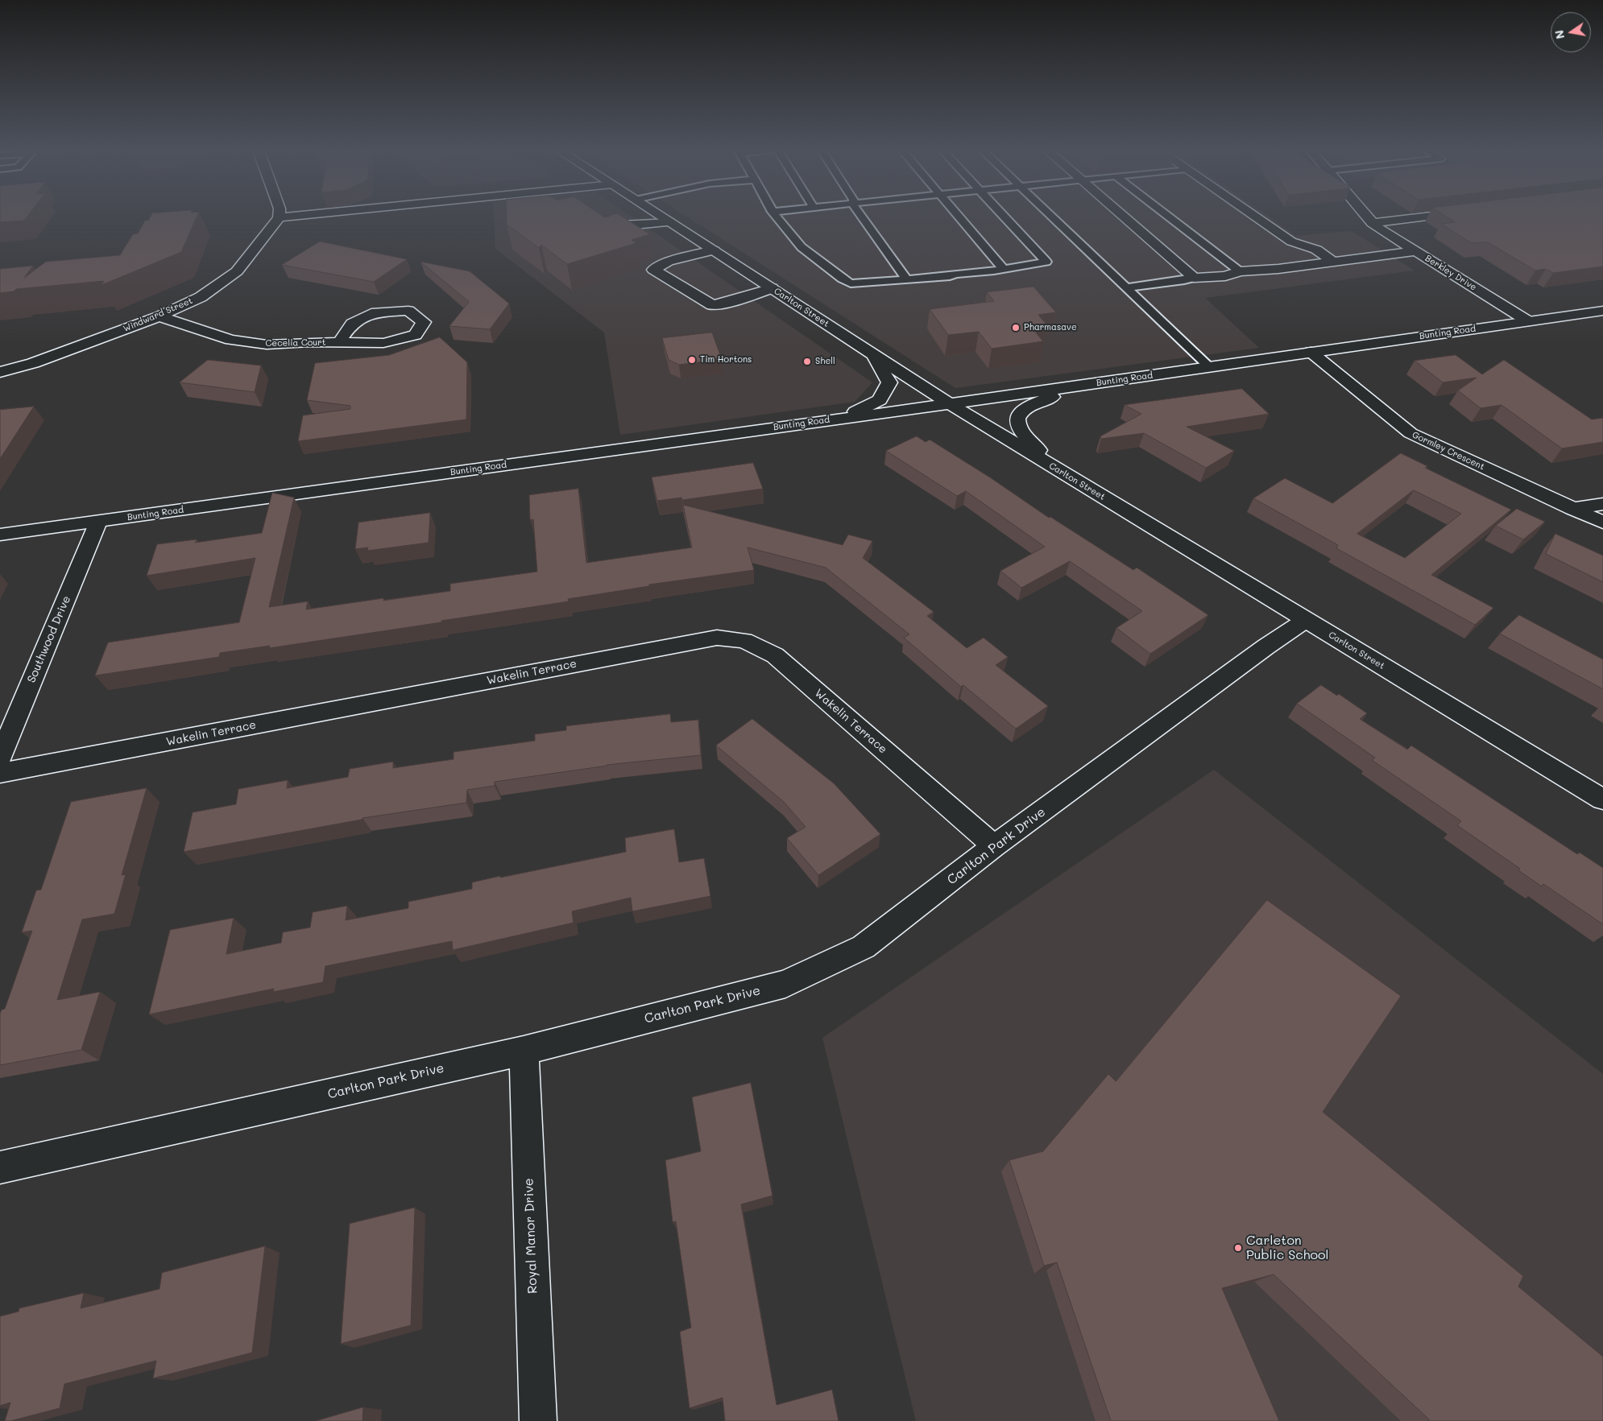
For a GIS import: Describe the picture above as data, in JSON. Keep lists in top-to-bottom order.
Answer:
{
  "streets": {
    "street": [
      "Berkley Drive",
      "Carlton Street",
      "Windward Street",
      "Bunting Road",
      "Cecelia Court",
      "Gormley Crescent",
      "Southwood Drive",
      "Wakelin Terrace",
      "Carlton Park Drive",
      "Royal Manor Drive"
    ]
  },
  "crossings": [
    ["Berkley Drive", "Bunting Road"],
    ["Carlton Street", "Bunting Road"],
    ["Carlton Street", "Carlton Park Drive"],
    ["Windward Street", "Cecelia Court"],
    ["Bunting Road", "Gormley Crescent"],
    ["Bunting Road", "Southwood Drive"],
    ["Wakelin Terrace", "Carlton Park Drive"],
    ["Carlton Park Drive", "Royal Manor Drive"]
  ],
  "places": [
    "Pharmasave",
    "Tim Hortons",
    "Shell",
    "Carleton Public School"
  ],
  "north": "left"
}
